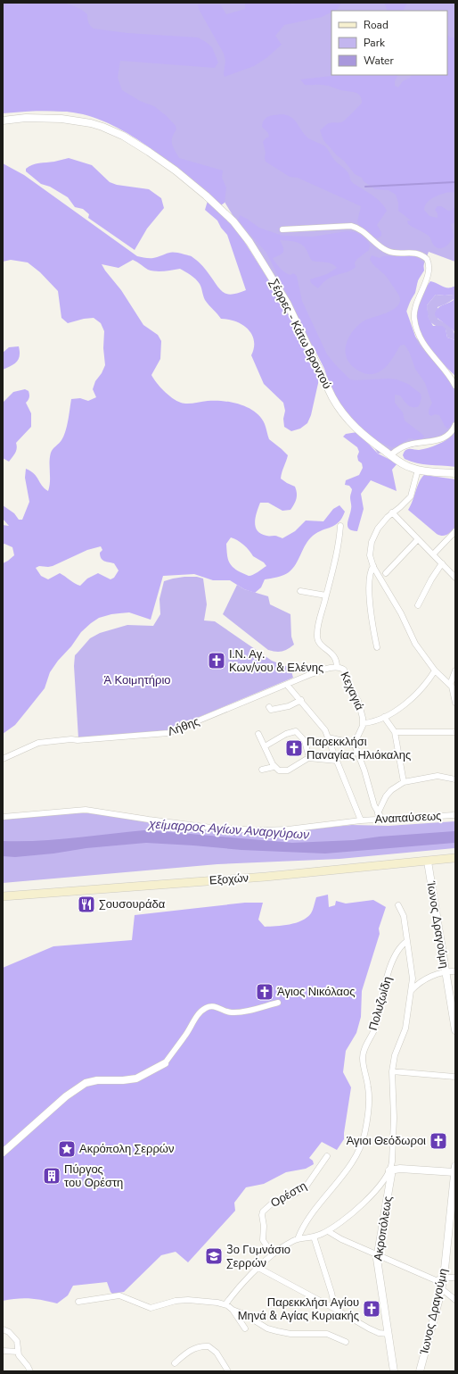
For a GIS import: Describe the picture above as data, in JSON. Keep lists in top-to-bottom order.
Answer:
{
  "streets": {
    "main road": ["Εξοχών"],
    "street": [
      "Σέρρες - Κάτω Βροντού",
      "Κεχαγιά",
      "Λήθης",
      "Αναπαύσεως",
      "Ίωνος Δραγούμη",
      "Πολυζωίδη",
      "Ορέστη",
      "Ακροπόλεως"
    ]
  },
  "crossings": [
    ["Κεχαγιά", "Λήθης"],
    ["Λήθης", "Αναπαύσεως"],
    ["Εξοχών", "Ίωνος Δραγούμη"]
  ],
  "water": ["χείμαρρος Αγίων Αναργύρων"],
  "parks": ["Ά Κοιμητήριο"],
  "places": {
    "church": [
      "Ι.Ν. Αγ. Κων/νου & Ελένης",
      "Παρεκκλήσι Παναγίας Ηλιόκαλης",
      "Άγιος Νικόλαος",
      "Άγιοι Θεόδωροι",
      "Παρεκκλήσι Αγίου Μηνά & Αγίας Κυριακής"
    ],
    "restaurant": ["Σουσουράδα"],
    "place": ["Ακρόπολη Σερρών"],
    "building": ["Πύργος του Ορέστη"],
    "school or university": ["3ο Γυμνάσιο Σερρών"]
  },
  "legend": ["Road", "Park", "Water"]
}
